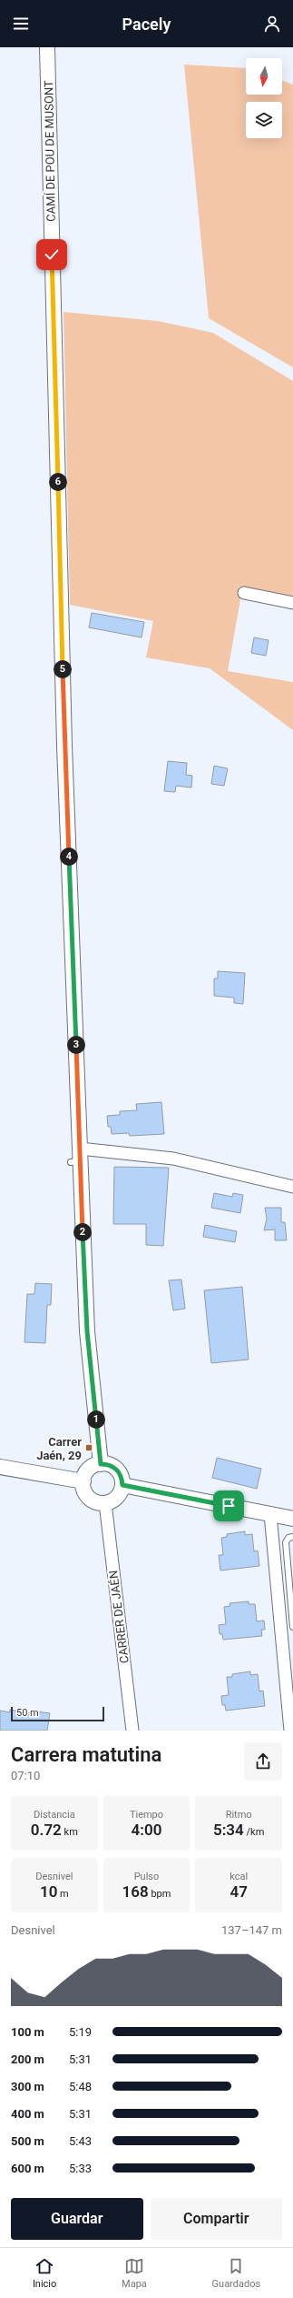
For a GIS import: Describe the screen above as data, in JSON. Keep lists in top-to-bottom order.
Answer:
{
  "streets": {
    "street": ["CAMÍ DE POU DE MUSONT", "CARRER DE JAÉN"]
  },
  "places": {
    "transit": ["Carrer Jaén, 29"]
  },
  "scale_bar": "50 m",
  "north": "bottom",
  "page": {
    "header": "Pacely",
    "pins": [
      "6",
      "5",
      "4",
      "3",
      "2",
      "1"
    ],
    "scale": "50 m",
    "heading": ["Carrera matutina", "07:10"],
    "stats": [
      ["Distancia", "0.72 km"],
      ["Tiempo", "4:00"],
      ["Ritmo", "5:34 /km"],
      ["Desnivel", "10 m"],
      ["Pulso", "168 bpm"],
      ["kcal", "47"]
    ],
    "chart": ["Desnivel", "137–147 m"],
    "list": [
      {
        "name": "100 m",
        "note": "5:19"
      },
      {
        "name": "200 m",
        "note": "5:31"
      },
      {
        "name": "300 m",
        "note": "5:48"
      },
      {
        "name": "400 m",
        "note": "5:31"
      },
      {
        "name": "500 m",
        "note": "5:43"
      },
      {
        "name": "600 m",
        "note": "5:33"
      }
    ],
    "buttons": ["Guardar", "Compartir"],
    "tabs": ["Inicio", "Mapa", "Guardados"]
  }
}
